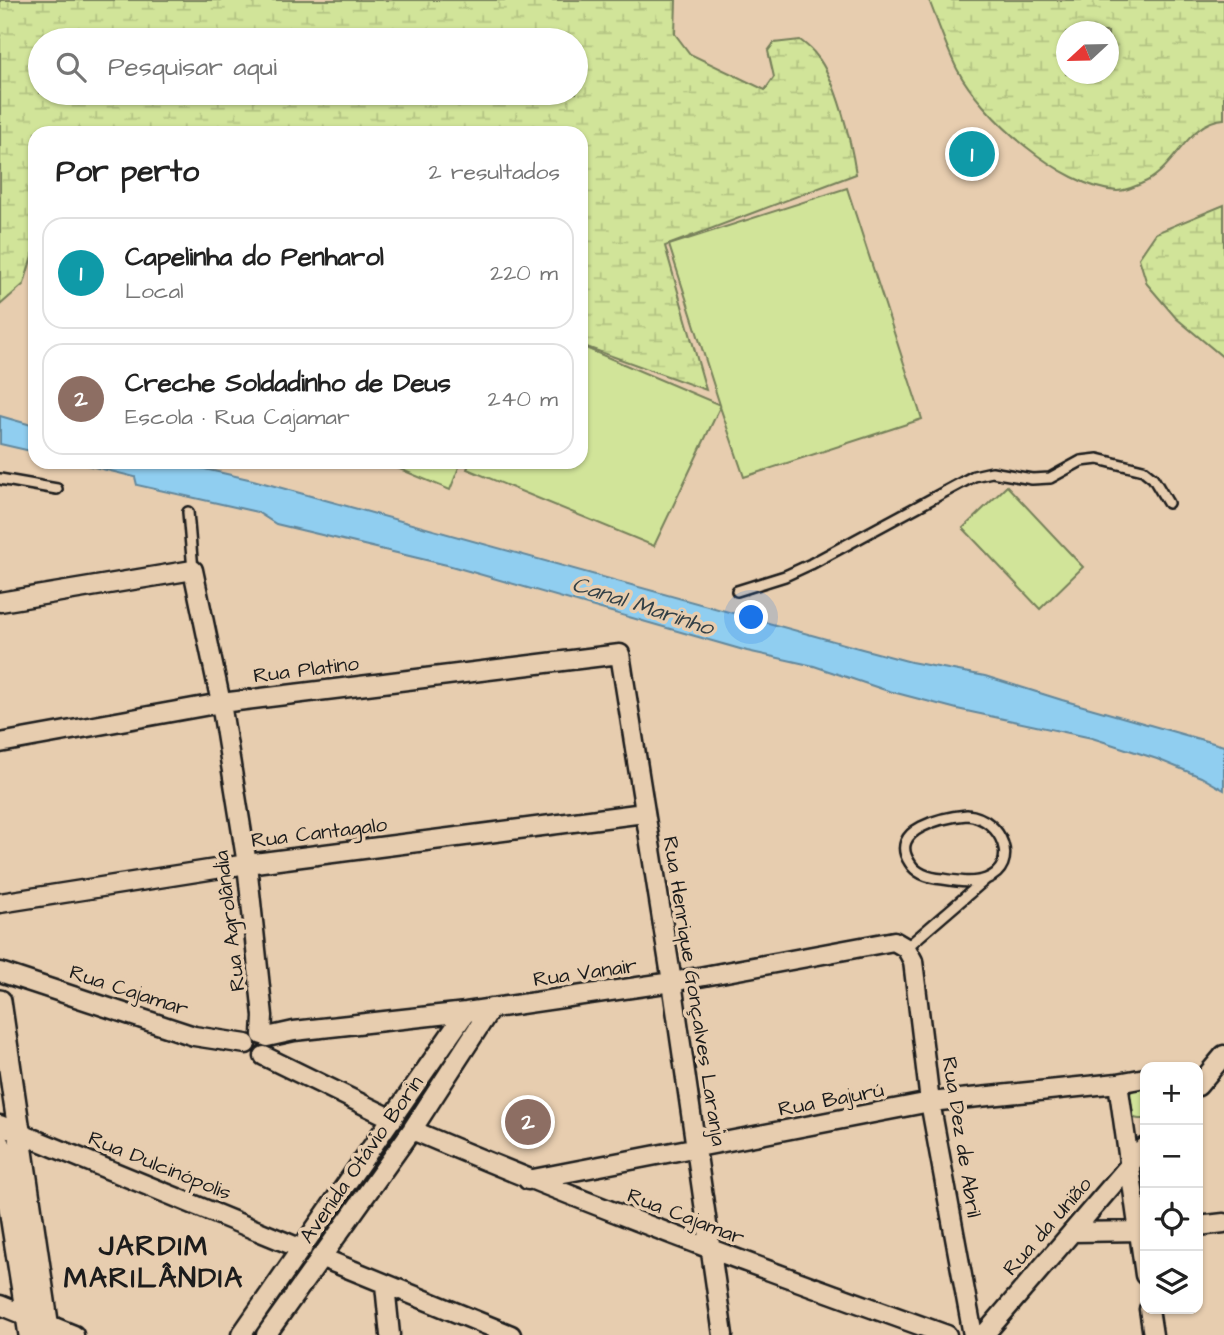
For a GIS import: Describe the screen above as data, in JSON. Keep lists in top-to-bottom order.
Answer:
{
  "streets": {
    "street": [
      "Rua Platino",
      "Rua Cantagalo",
      "Rua Agrolândia",
      "Rua Vanair",
      "Rua Cajamar",
      "Rua Henrique Gonçalves Laranja",
      "Rua Bajurú",
      "Rua Dez de Abril",
      "Avenida Otávio Borin",
      "Rua Dulcinópolis",
      "Rua da União"
    ]
  },
  "crossings": [
    ["Rua Platino", "Rua Agrolândia"],
    ["Rua Platino", "Rua Henrique Gonçalves Laranja"],
    ["Rua Cantagalo", "Rua Agrolândia"],
    ["Rua Cantagalo", "Rua Henrique Gonçalves Laranja"],
    ["Rua Agrolândia", "Rua Vanair"],
    ["Rua Agrolândia", "Rua Cajamar"],
    ["Rua Vanair", "Rua Cajamar"],
    ["Rua Vanair", "Rua Henrique Gonçalves Laranja"],
    ["Rua Vanair", "Rua Dez de Abril"],
    ["Rua Vanair", "Avenida Otávio Borin"],
    ["Rua Cajamar", "Rua Henrique Gonçalves Laranja"],
    ["Rua Cajamar", "Rua Bajurú"],
    ["Rua Cajamar", "Avenida Otávio Borin"],
    ["Rua Henrique Gonçalves Laranja", "Rua Bajurú"],
    ["Rua Bajurú", "Rua Dez de Abril"],
    ["Avenida Otávio Borin", "Rua Dulcinópolis"]
  ],
  "districts": ["JARDIM MARILÂNDIA"],
  "water": ["Canal Marinho"],
  "north": "left",
  "page": {
    "search": "Pesquisar aqui",
    "heading": ["Por perto", "2 resultados"],
    "pins": ["1", "2"],
    "list": [
      {
        "mark": "1",
        "name": "Capelinha do Penharol",
        "note": "Local",
        "value": "220 m"
      },
      {
        "mark": "2",
        "name": "Creche Soldadinho de Deus",
        "note": "Escola · Rua Cajamar",
        "value": "240 m"
      }
    ],
    "map_buttons": ["+", "−"]
  }
}
